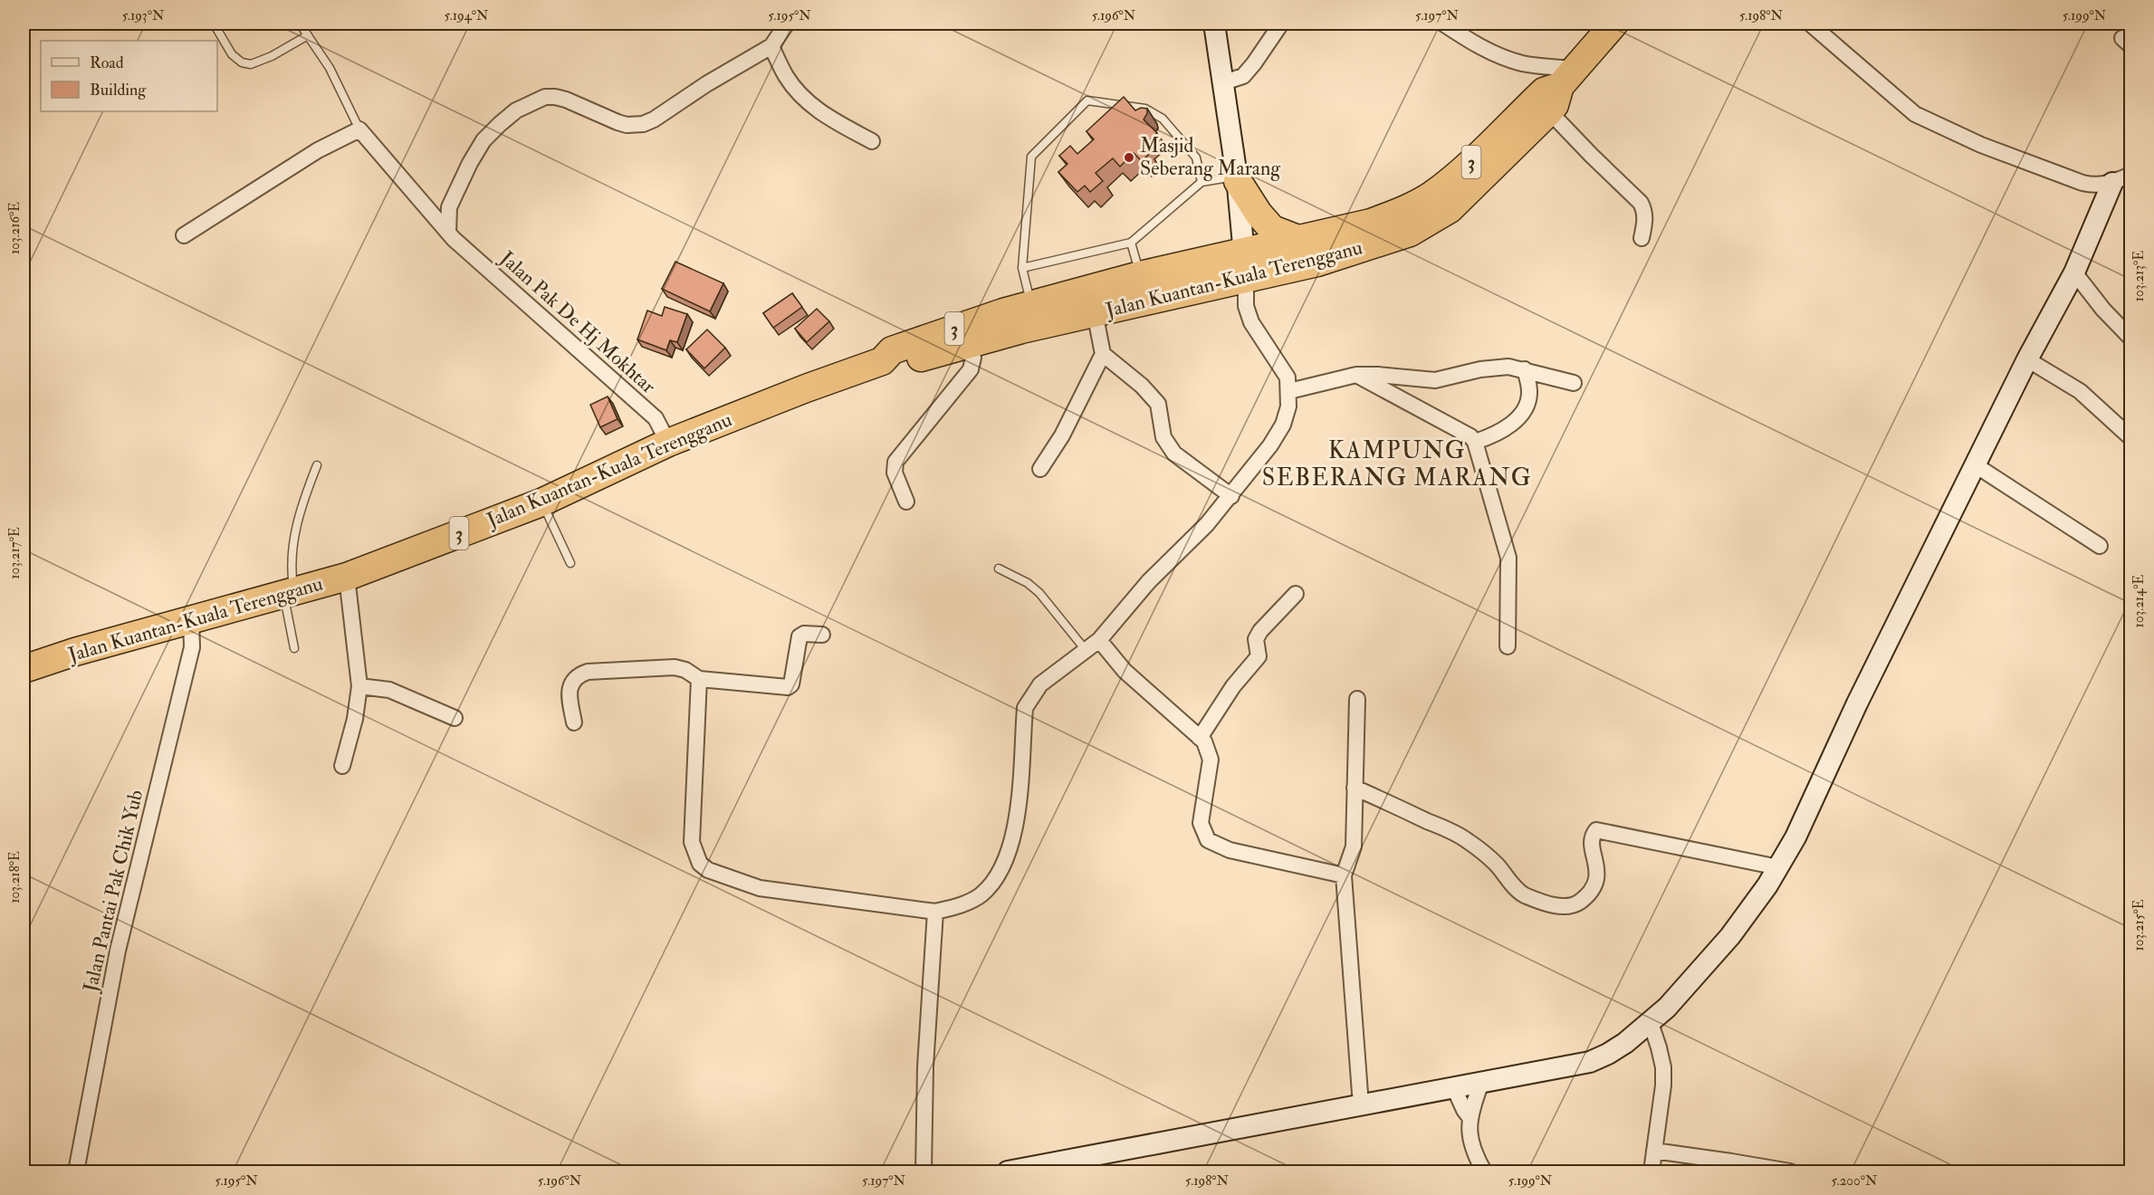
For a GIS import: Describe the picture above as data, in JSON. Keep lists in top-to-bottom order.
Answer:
{
  "streets": {
    "highway": ["3", "Jalan Kuantan-Kuala Terengganu"],
    "street": ["Jalan Pak De Hj Mokhtar", "Jalan Pantai Pak Chik Yub"]
  },
  "crossings": [
    ["Jalan Kuantan-Kuala Terengganu", "Jalan Pak De Hj Mokhtar"],
    ["Jalan Kuantan-Kuala Terengganu", "Jalan Pantai Pak Chik Yub"]
  ],
  "districts": ["KAMPUNG SEBERANG MARANG"],
  "places": ["Masjid Seberang Marang"],
  "legend": ["Road", "Building"],
  "coordinates": [
    "5.193°N",
    "5.194°N",
    "5.195°N",
    "5.196°N",
    "5.197°N",
    "5.198°N",
    "5.199°N",
    "103.216°E",
    "103.213°E",
    "103.217°E",
    "103.214°E",
    "103.218°E",
    "103.215°E",
    "5.200°N"
  ]
}
